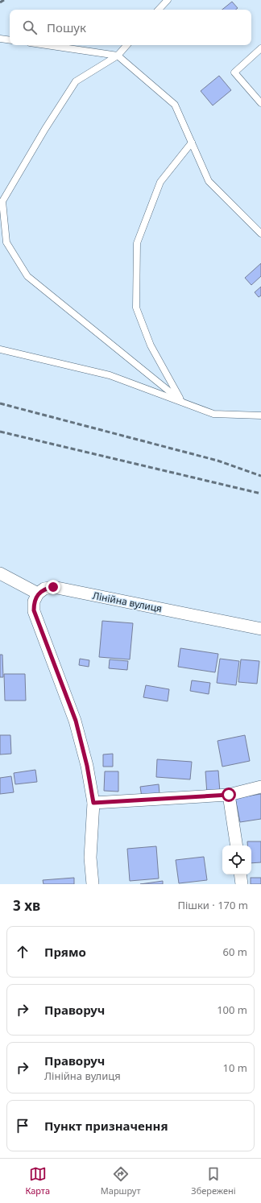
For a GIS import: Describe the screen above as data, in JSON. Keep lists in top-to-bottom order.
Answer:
{
  "streets": {
    "street": ["Лінійна вулиця"]
  },
  "page": {
    "search": "Пошук",
    "heading": ["3 хв", "Пішки · 170 m"],
    "list": [
      ["Прямо", "60 m"],
      ["Праворуч", "100 m"],
      ["Праворуч", "Лінійна вулиця", "10 m"],
      "Пункт призначення"
    ],
    "nav": ["Карта", "Маршрут", "Збережені"]
  }
}
